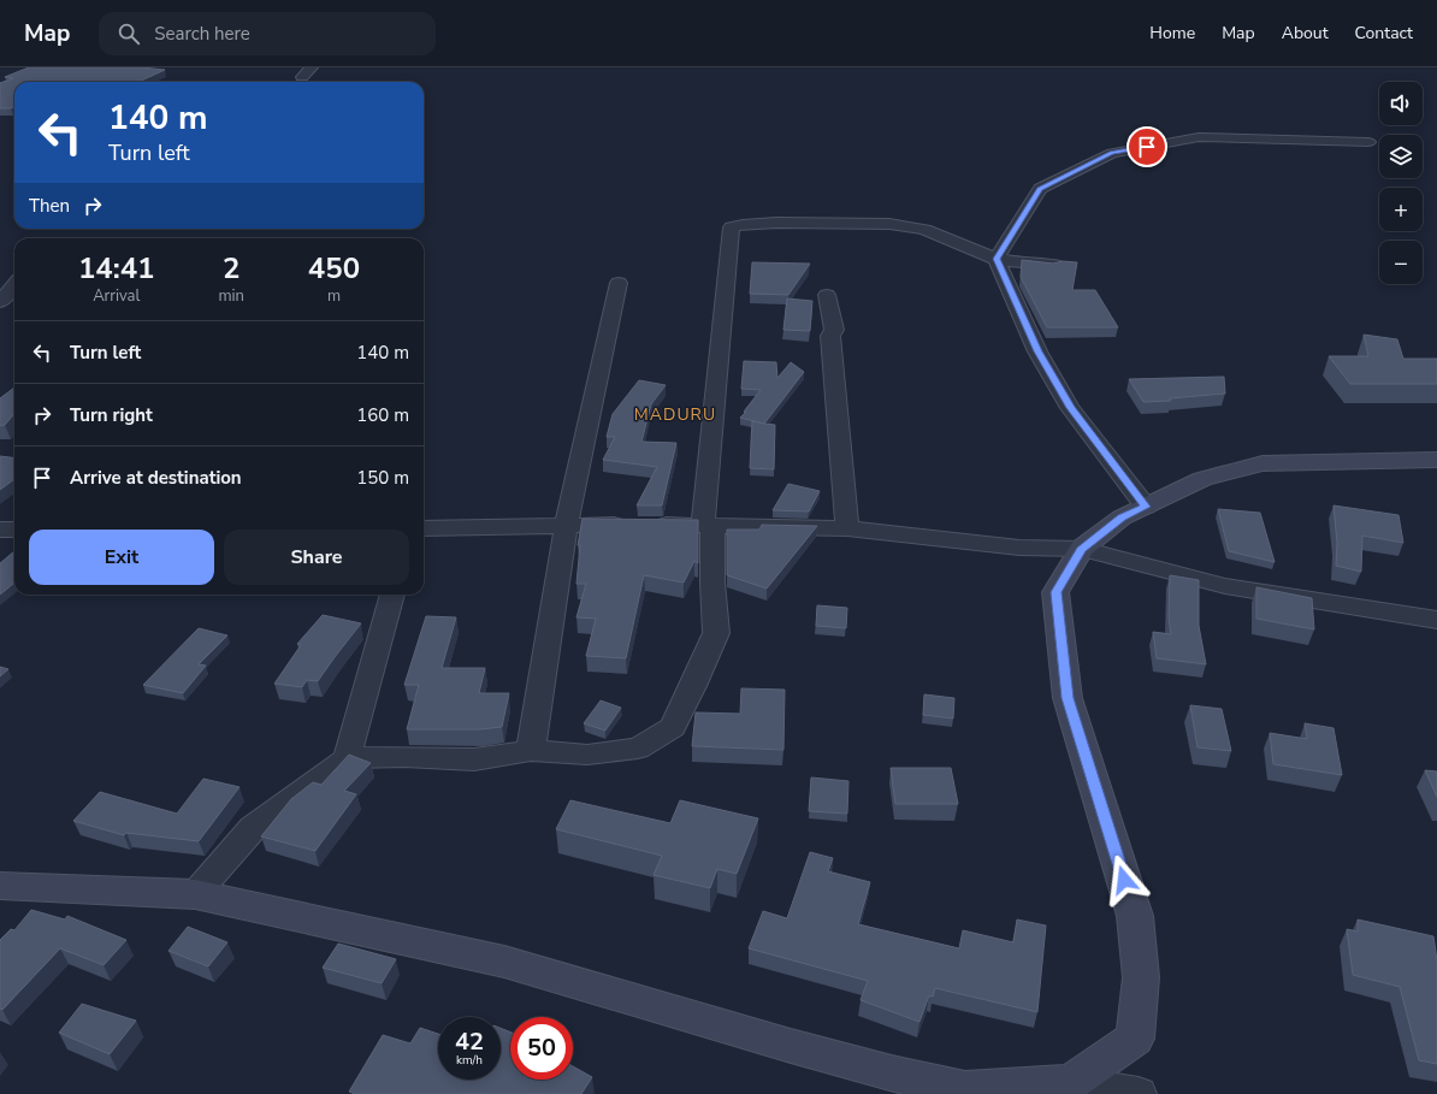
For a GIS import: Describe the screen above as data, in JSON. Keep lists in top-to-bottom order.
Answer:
{
  "districts": ["MADURU"],
  "page": {
    "header": "Map",
    "search": "Search here",
    "nav": [
      "Home",
      "Map",
      "About",
      "Contact"
    ],
    "map_buttons": ["+", "−"],
    "turn": ["140 m", "Turn left"],
    "then": "Then",
    "eta": [
      "14:41",
      "Arrival",
      "2",
      "min",
      "450",
      "m"
    ],
    "list": [
      {
        "name": "Turn left",
        "value": "140 m"
      },
      {
        "name": "Turn right",
        "value": "160 m"
      },
      {
        "name": "Arrive at destination",
        "value": "150 m"
      }
    ],
    "buttons": ["Exit", "Share"],
    "speed": "42 km/h",
    "limit": "50"
  }
}
